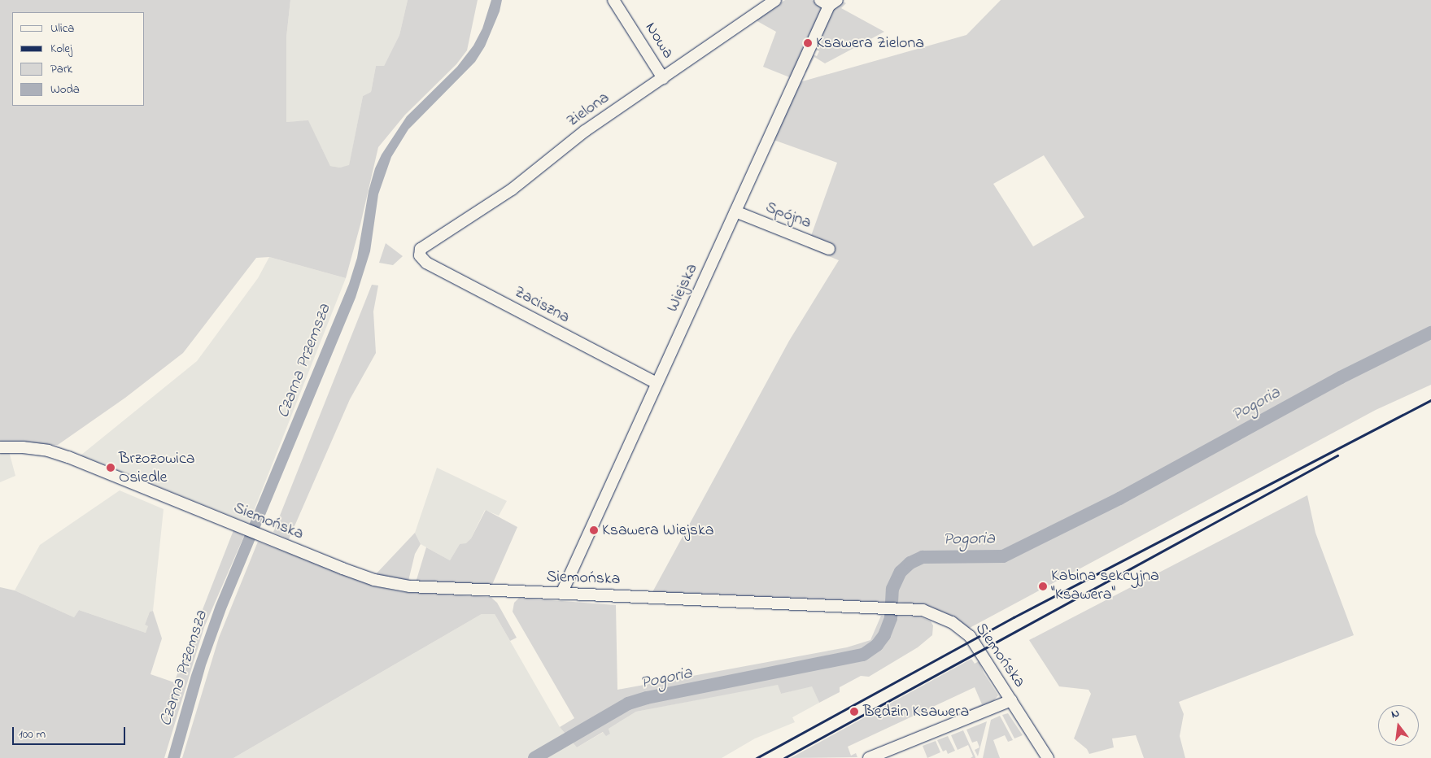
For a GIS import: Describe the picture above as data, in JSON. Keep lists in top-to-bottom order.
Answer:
{
  "streets": {
    "street": [
      "Nowa",
      "Zielona",
      "Spójna",
      "Wiejska",
      "Zaciszna",
      "Siemońska"
    ]
  },
  "crossings": [
    ["Nowa", "Zielona"],
    ["Zielona", "Zaciszna"],
    ["Spójna", "Wiejska"],
    ["Wiejska", "Zaciszna"],
    ["Wiejska", "Siemońska"]
  ],
  "water": ["Czarna Przemsza", "Pogoria"],
  "places": [
    "Ksawera Zielona",
    "Brzozowica Osiedle",
    "Ksawera Wiejska",
    "Kabina sekcyjna \"Ksawera\"",
    "Będzin Ksawera"
  ],
  "legend": [
    "Ulica",
    "Kolej",
    "Park",
    "Woda"
  ],
  "scale_bar": "100 m",
  "north": "top"
}
